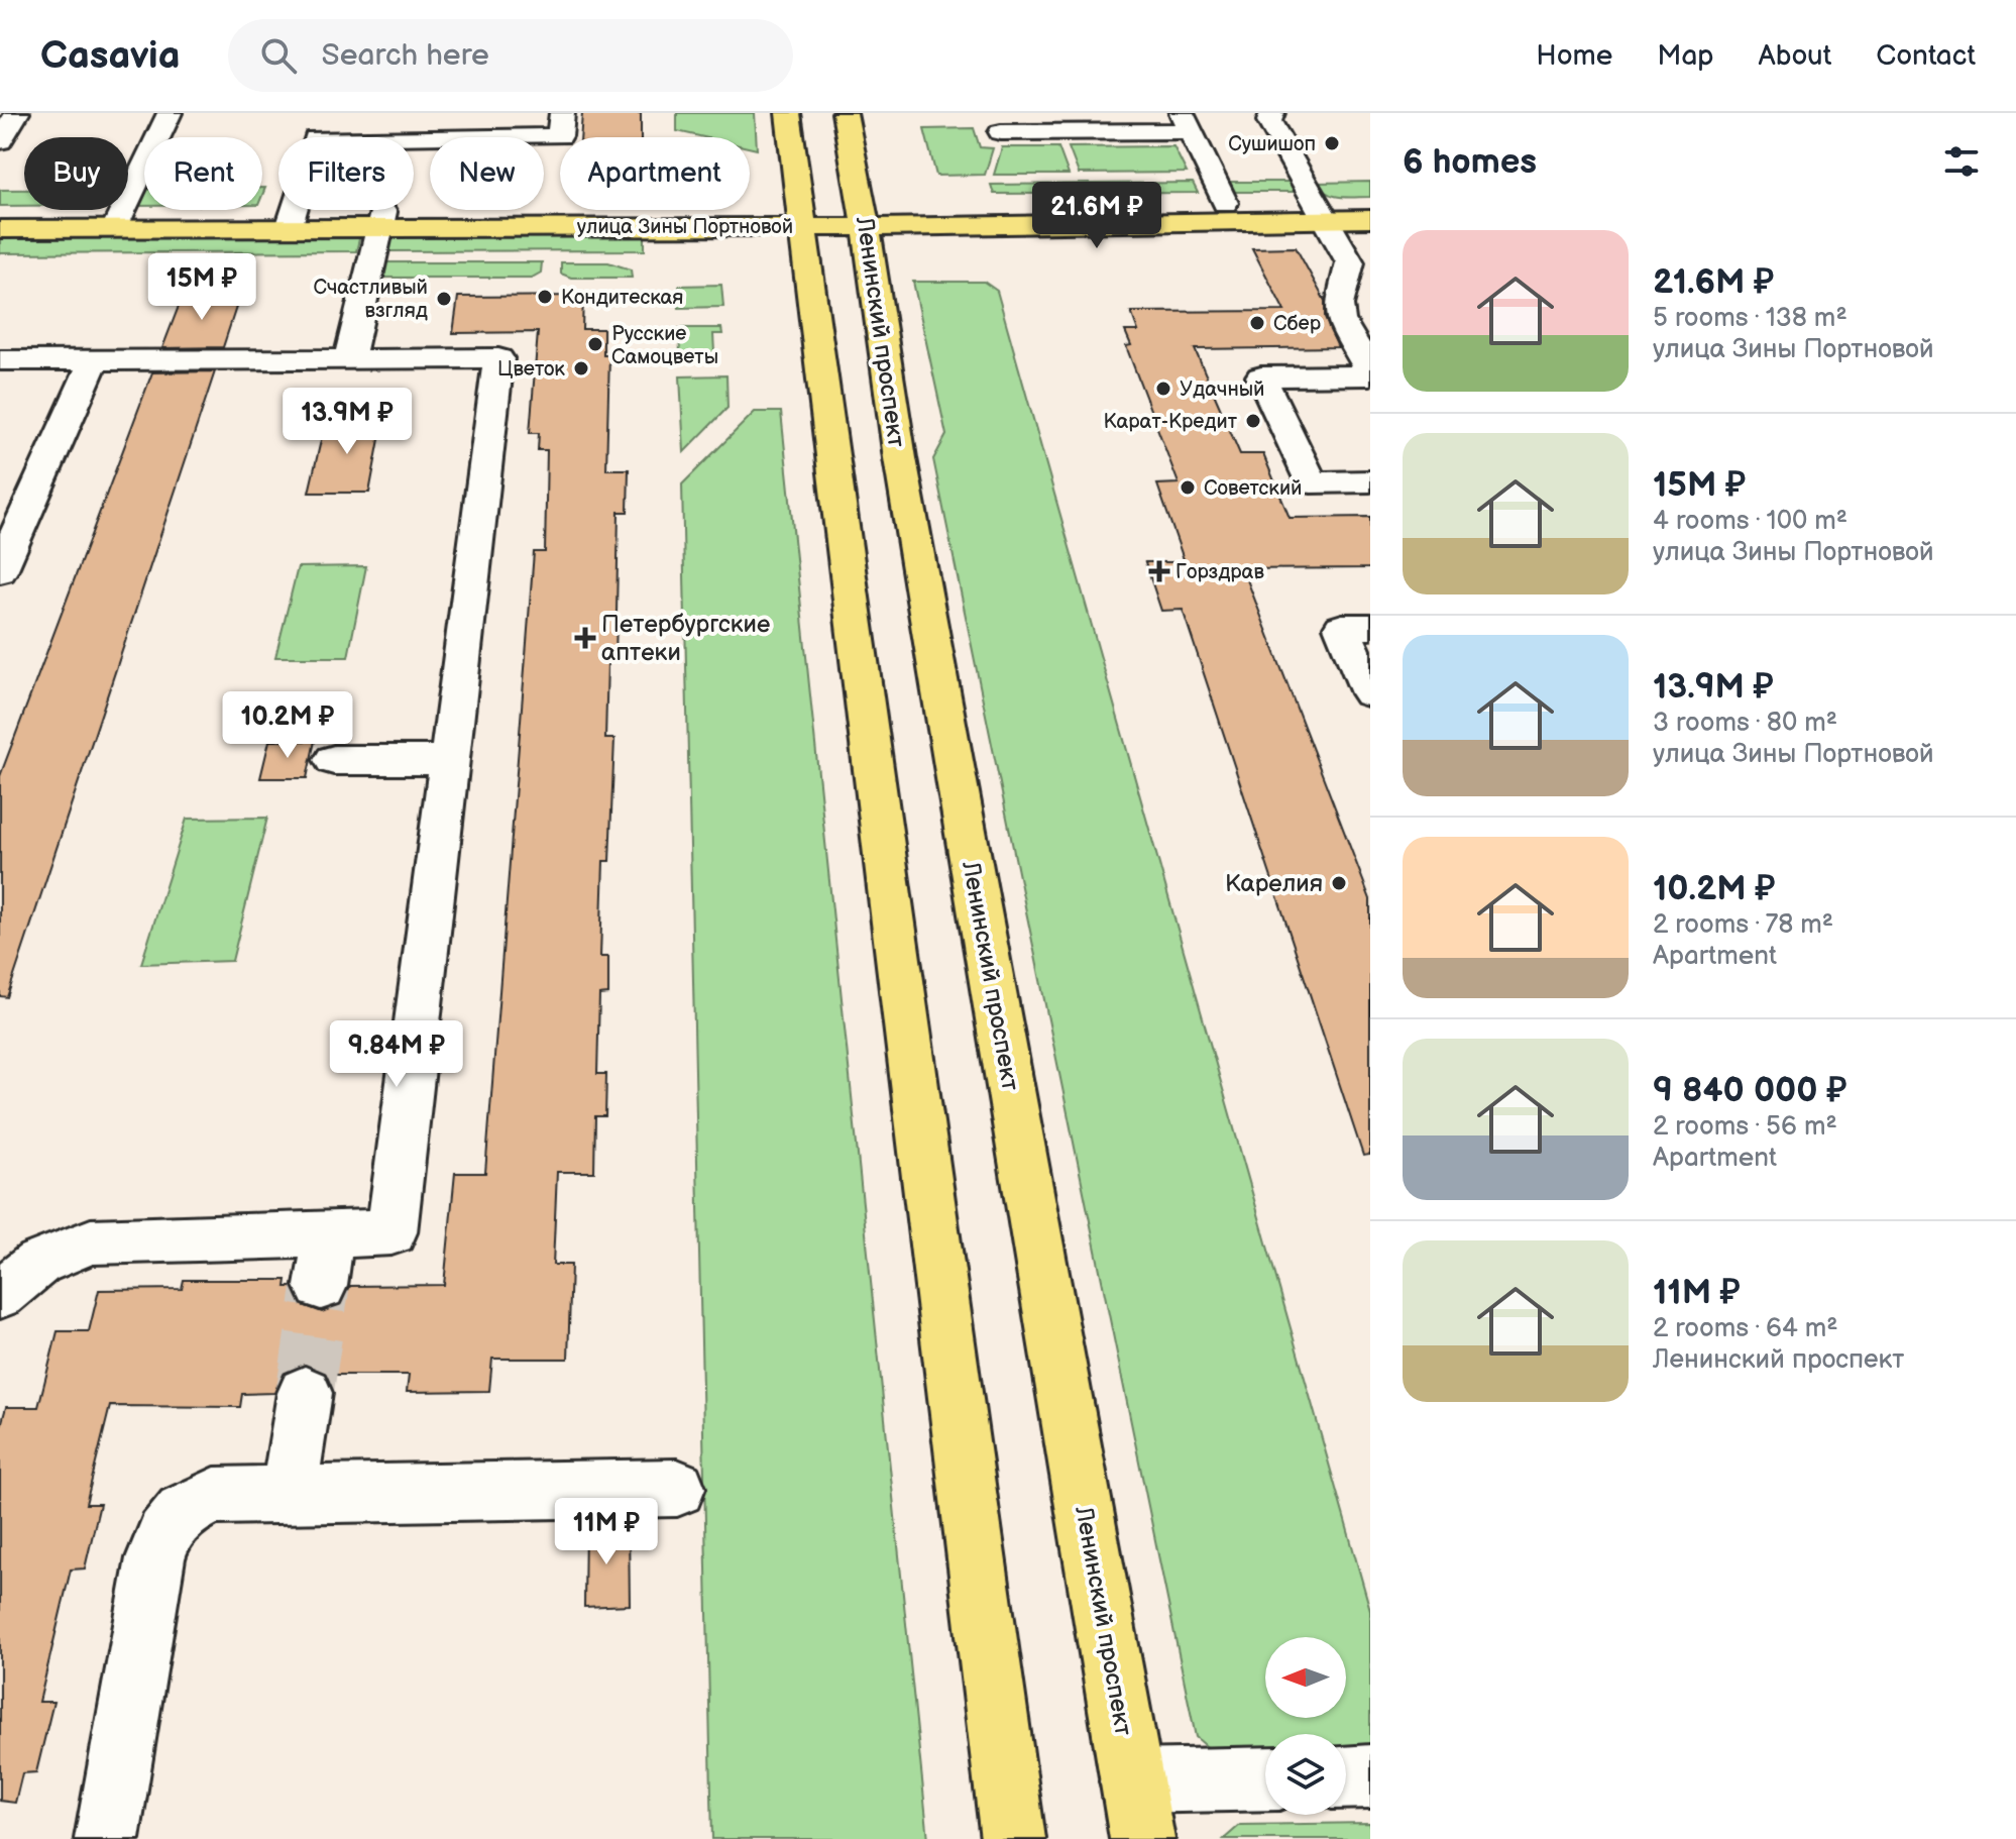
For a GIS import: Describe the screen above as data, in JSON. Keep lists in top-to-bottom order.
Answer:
{
  "streets": {
    "main road": ["улица Зины Портновой", "Ленинский проспект"]
  },
  "crossings": [
    ["улица Зины Портновой", "Ленинский проспект"]
  ],
  "places": {
    "other": [
      "Сушишоп",
      "Кондитеская",
      "Счастливый взгляд",
      "Сбер",
      "Русские Самоцветы",
      "Цветок",
      "Удачный",
      "Карат-Кредит",
      "Советский",
      "Карелия"
    ],
    "health": ["Горздрав", "Петербургские аптеки"]
  },
  "north": "left",
  "page": {
    "header": "Casavia",
    "search": "Search here",
    "nav": [
      "Home",
      "Map",
      "About",
      "Contact"
    ],
    "heading": "6 homes",
    "chip": [
      "Buy",
      "Rent",
      "Filters",
      "New",
      "Apartment"
    ],
    "price": [
      "21.6M ₽",
      "15M ₽",
      "13.9M ₽",
      "10.2M ₽",
      "9.84M ₽",
      "11M ₽"
    ],
    "list": [
      {
        "name": "21.6M ₽",
        "note": "5 rooms · 138 m² · улица Зины Портновой"
      },
      {
        "name": "15M ₽",
        "note": "4 rooms · 100 m² · улица Зины Портновой"
      },
      {
        "name": "13.9M ₽",
        "note": "3 rooms · 80 m² · улица Зины Портновой"
      },
      {
        "name": "10.2M ₽",
        "note": "2 rooms · 78 m² · Apartment"
      },
      {
        "name": "9 840 000 ₽",
        "note": "2 rooms · 56 m² · Apartment"
      },
      {
        "name": "11M ₽",
        "note": "2 rooms · 64 m² · Ленинский проспект"
      }
    ]
  }
}
